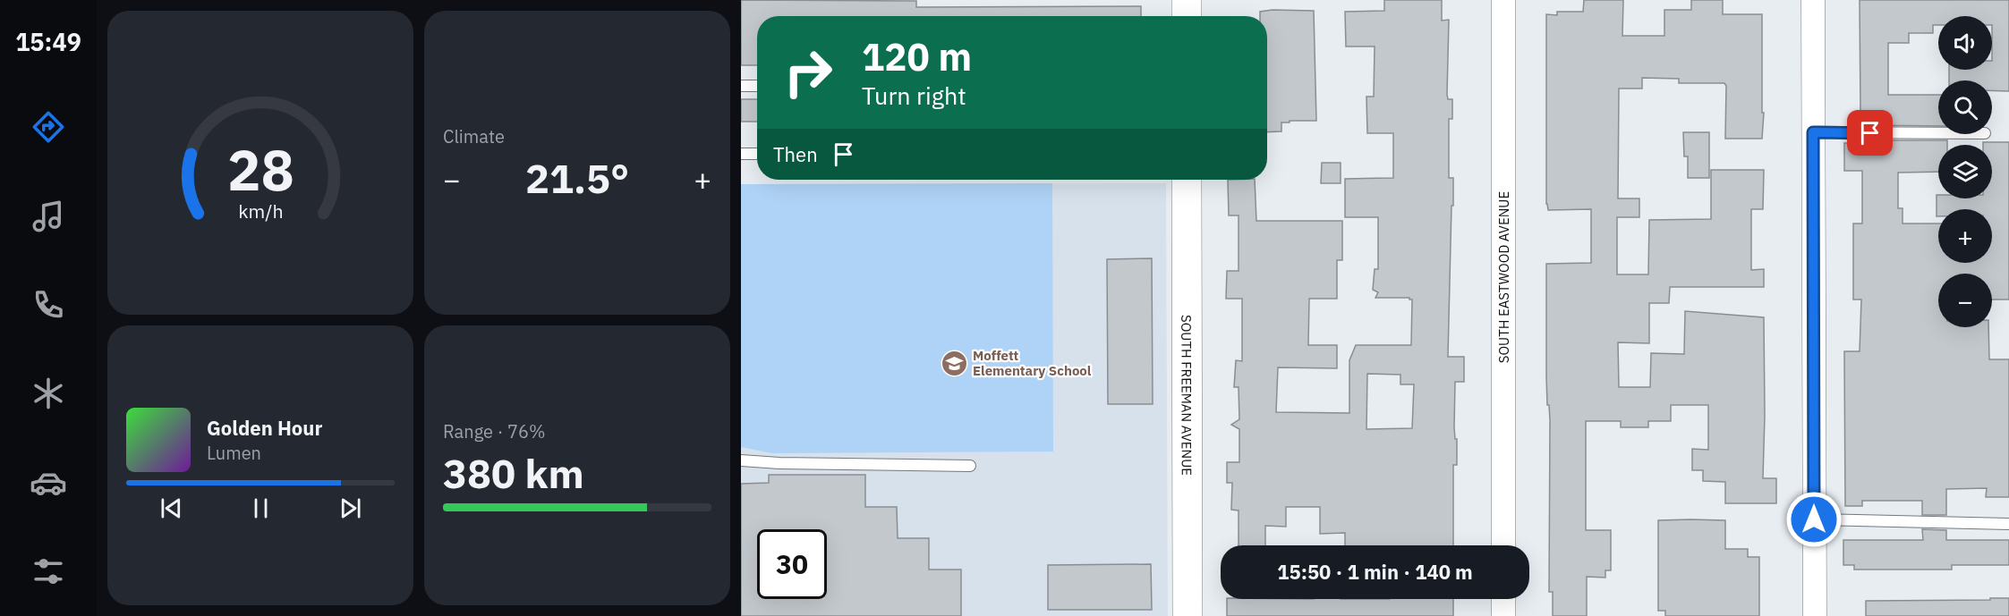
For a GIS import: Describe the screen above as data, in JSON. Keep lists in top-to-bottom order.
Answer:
{
  "streets": {
    "street": ["SOUTH EASTWOOD AVENUE", "SOUTH FREEMAN AVENUE"]
  },
  "places": {
    "school or university": ["Moffett Elementary School"]
  },
  "page": {
    "tabs": "15:49",
    "tile": [
      "Climate",
      ["Range · 76%", "380 km"]
    ],
    "map_buttons": ["+", "−"],
    "turn": ["120 m", "Turn right"],
    "then": "Then",
    "heat": ["−", "21.5°", "+"],
    "song": ["Golden Hour", "Lumen"],
    "limit": "30",
    "trip": "15:50 · 1 min · 140 m",
    "gauge": ["28", "km/h"]
  }
}
